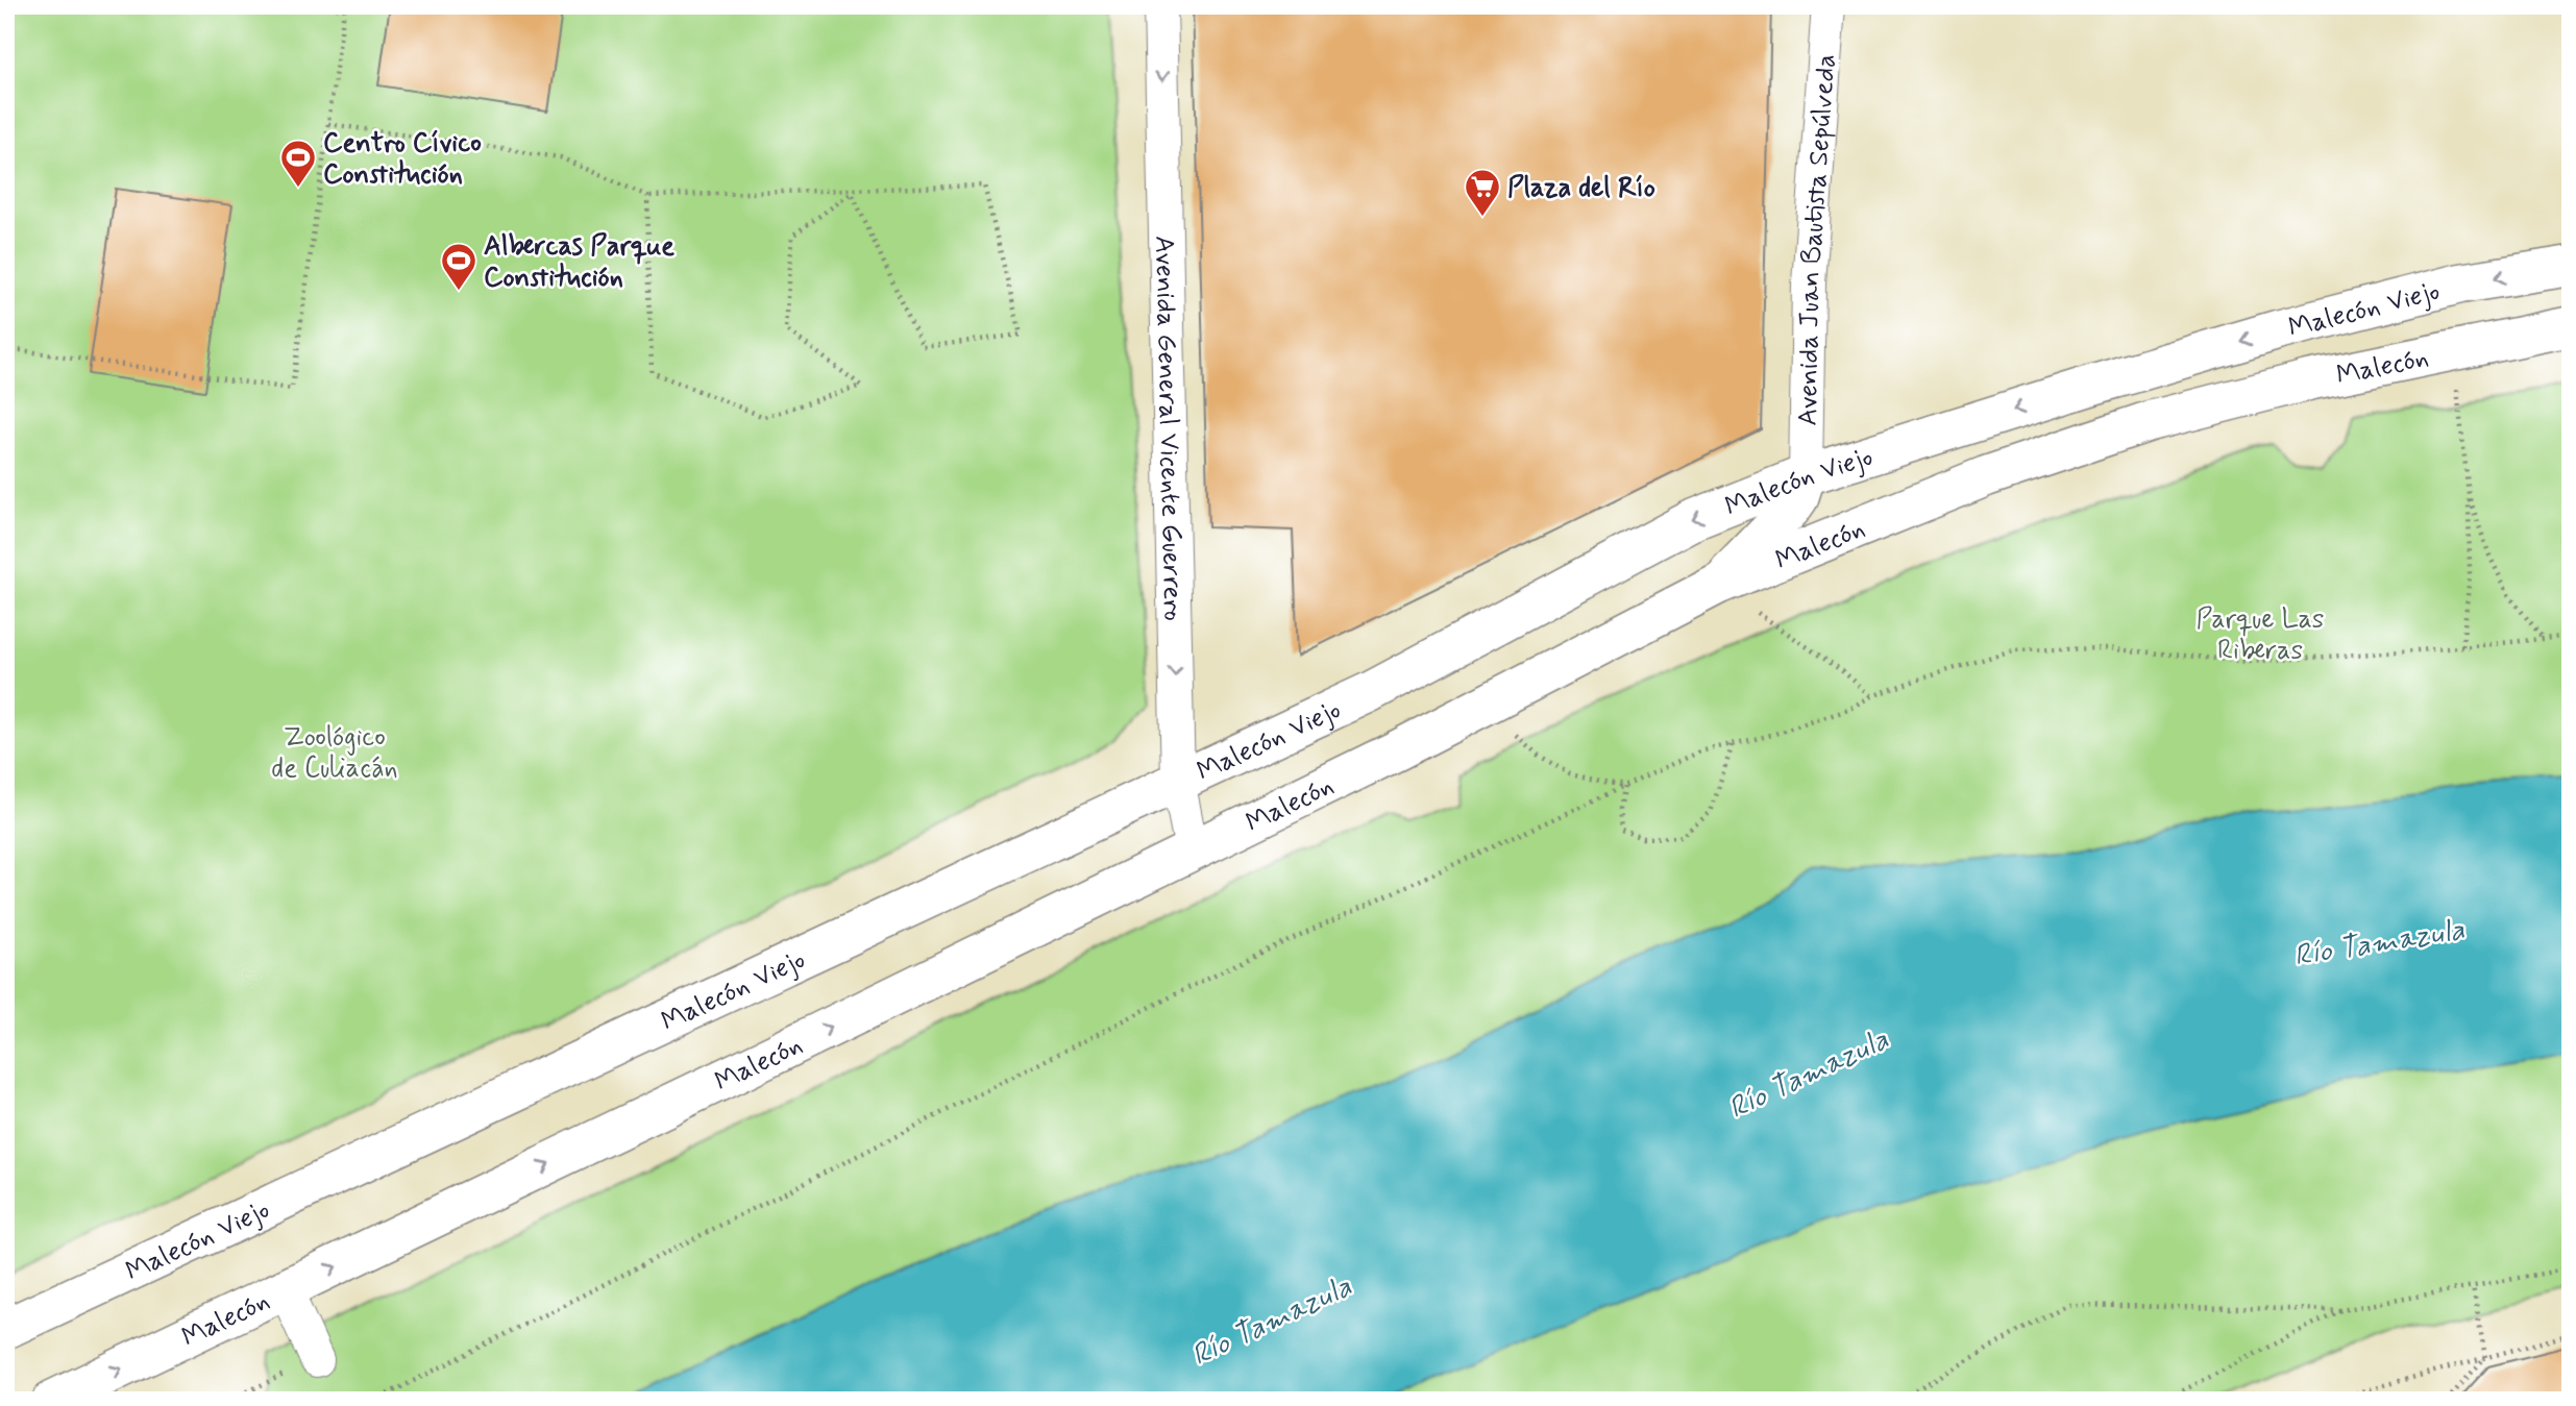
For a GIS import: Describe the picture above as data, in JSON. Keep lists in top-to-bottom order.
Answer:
{
  "streets": {
    "main road": ["Malecón Viejo", "Malecón"],
    "street": ["Avenida Juan Bautista Sepúlveda", "Avenida General Vicente Guerrero"]
  },
  "crossings": [
    ["Avenida Juan Bautista Sepúlveda", "Malecón Viejo"],
    ["Malecón Viejo", "Avenida General Vicente Guerrero"],
    ["Malecón", "Avenida General Vicente Guerrero"]
  ],
  "one_way": ["Malecón Viejo", "Malecón", "Avenida General Vicente Guerrero"],
  "water": ["Río Tamazula"],
  "parks": ["Parque Las Riberas", "Zoológico de Culiacán"],
  "places": {
    "sports": ["Centro Cívico Constitución", "Albercas Parque Constitución"],
    "supermarket": ["Plaza del Río"]
  }
}
